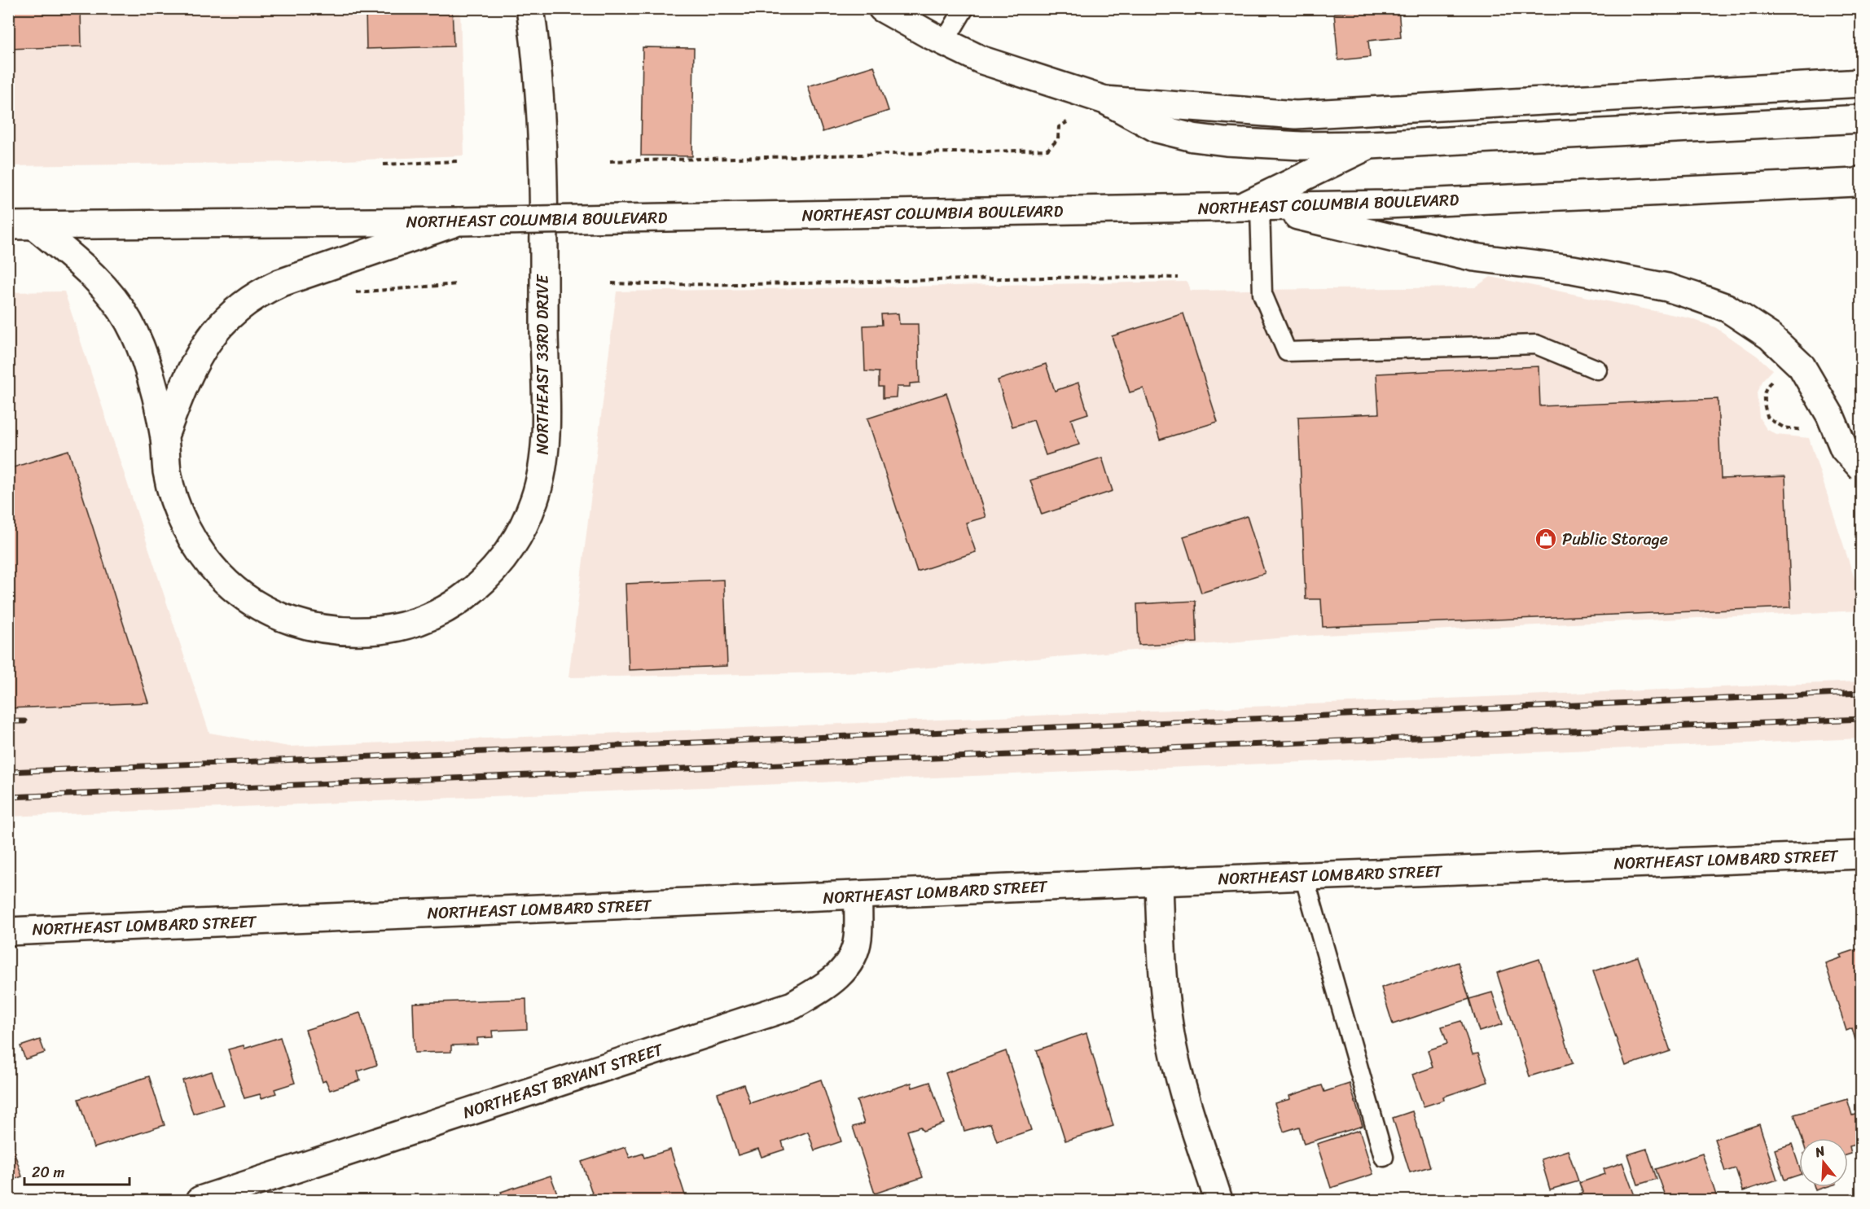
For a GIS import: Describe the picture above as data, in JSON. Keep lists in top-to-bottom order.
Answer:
{
  "streets": {
    "main road": [
      "NORTHEAST COLUMBIA BOULEVARD",
      "NORTHEAST 33RD DRIVE",
      "NORTHEAST LOMBARD STREET",
      "NORTHEAST BRYANT STREET"
    ]
  },
  "crossings": [
    ["NORTHEAST COLUMBIA BOULEVARD", "NORTHEAST 33RD DRIVE"],
    ["NORTHEAST LOMBARD STREET", "NORTHEAST BRYANT STREET"]
  ],
  "places": {
    "shop": ["Public Storage"]
  },
  "scale_bar": "20 m",
  "north": "top"
}
